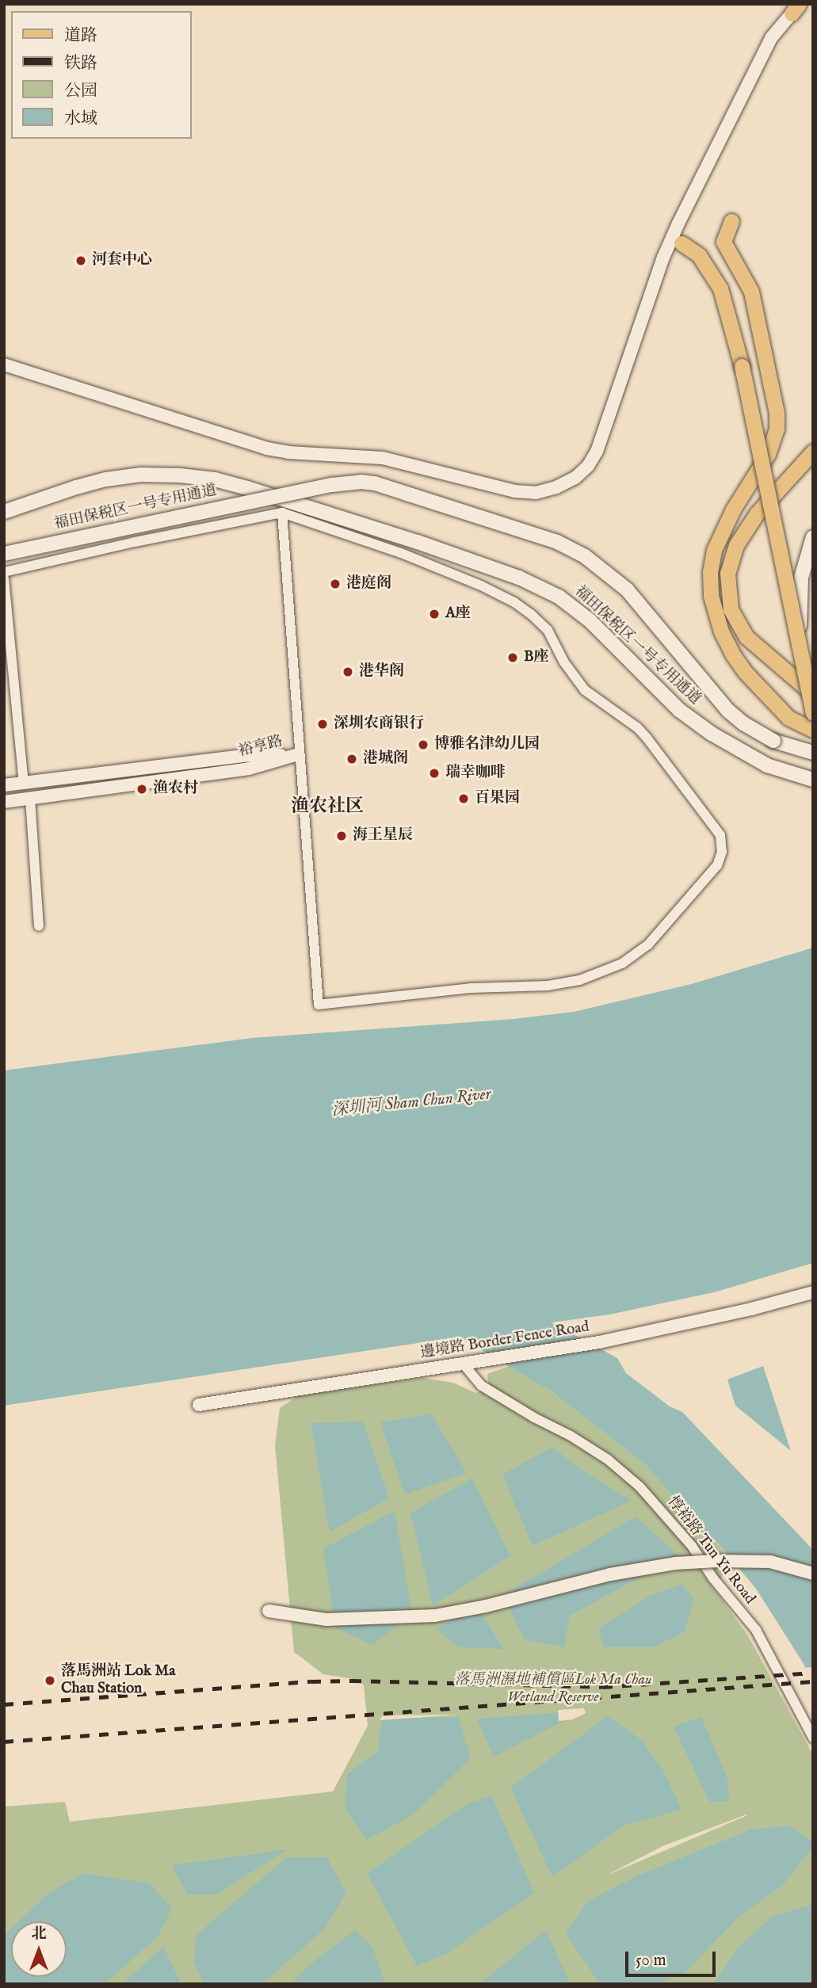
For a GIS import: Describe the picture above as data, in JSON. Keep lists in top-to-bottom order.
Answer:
{
  "streets": {
    "main road": ["福田保税区一号专用通道"],
    "street": ["裕亨路", "邊境路 Border Fence Road", "惇裕路 Tun Yu Road"]
  },
  "crossings": [
    ["邊境路 Border Fence Road", "惇裕路 Tun Yu Road"]
  ],
  "districts": ["渔农社区"],
  "water": ["深圳河 Sham Chun River"],
  "parks": ["落馬洲濕地補償區Lok Ma Chau Wetland Reserve"],
  "places": [
    "河套中心",
    "港庭阁",
    "A座",
    "B座",
    "港华阁",
    "深圳农商银行",
    "博雅名津幼儿园",
    "港城阁",
    "瑞幸咖啡",
    "渔农村",
    "百果园",
    "海王星辰",
    "落馬洲站 Lok Ma Chau Station"
  ],
  "legend": [
    "道路",
    "铁路",
    "公园",
    "水域"
  ],
  "scale_bar": "50 m",
  "north": "top"
}
